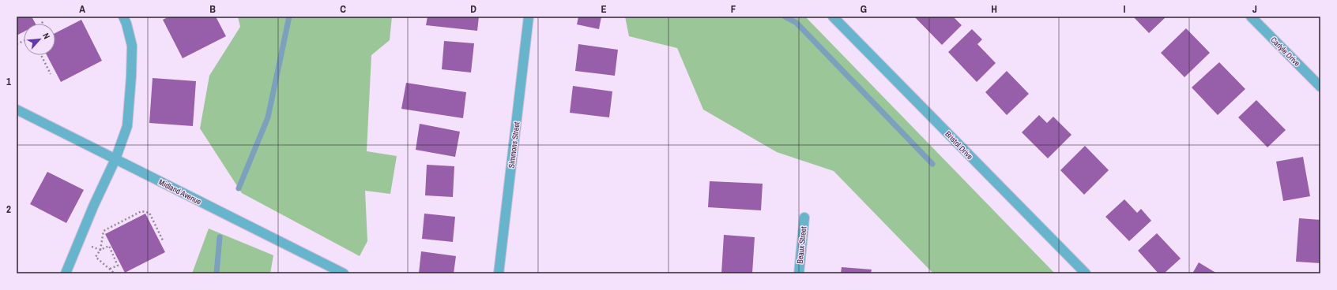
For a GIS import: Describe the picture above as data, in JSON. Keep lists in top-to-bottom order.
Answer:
{
  "streets": {
    "street": [
      "Carlyle Drive",
      "Simmons Street",
      "Bristol Drive",
      "Midland Avenue",
      "Beaux Street"
    ]
  },
  "north": "top right",
  "grid": {
    "columns": [
      "A",
      "B",
      "C",
      "D",
      "E",
      "F",
      "G",
      "H",
      "I",
      "J"
    ],
    "rows": ["1", "2"]
  }
}
